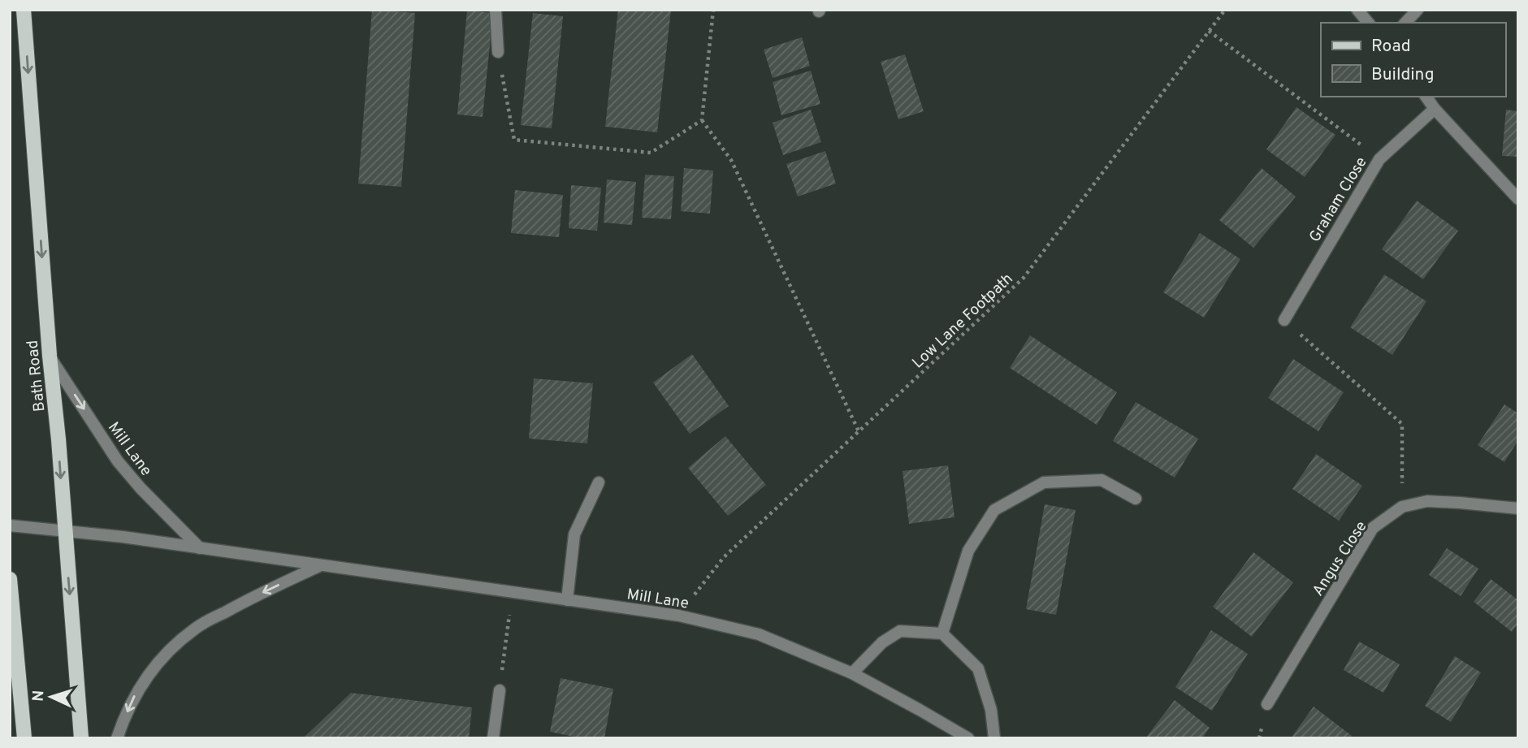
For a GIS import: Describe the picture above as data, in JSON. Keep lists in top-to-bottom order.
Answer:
{
  "streets": {
    "main road": ["Bath Road"],
    "street": ["Graham Close", "Mill Lane", "Angus Close"],
    "path": ["Low Lane Footpath"]
  },
  "crossings": [
    ["Low Lane Footpath", "Mill Lane"],
    ["Bath Road", "Mill Lane"]
  ],
  "one_way": ["Bath Road"],
  "legend": ["Road", "Building"],
  "north": "left"
}
